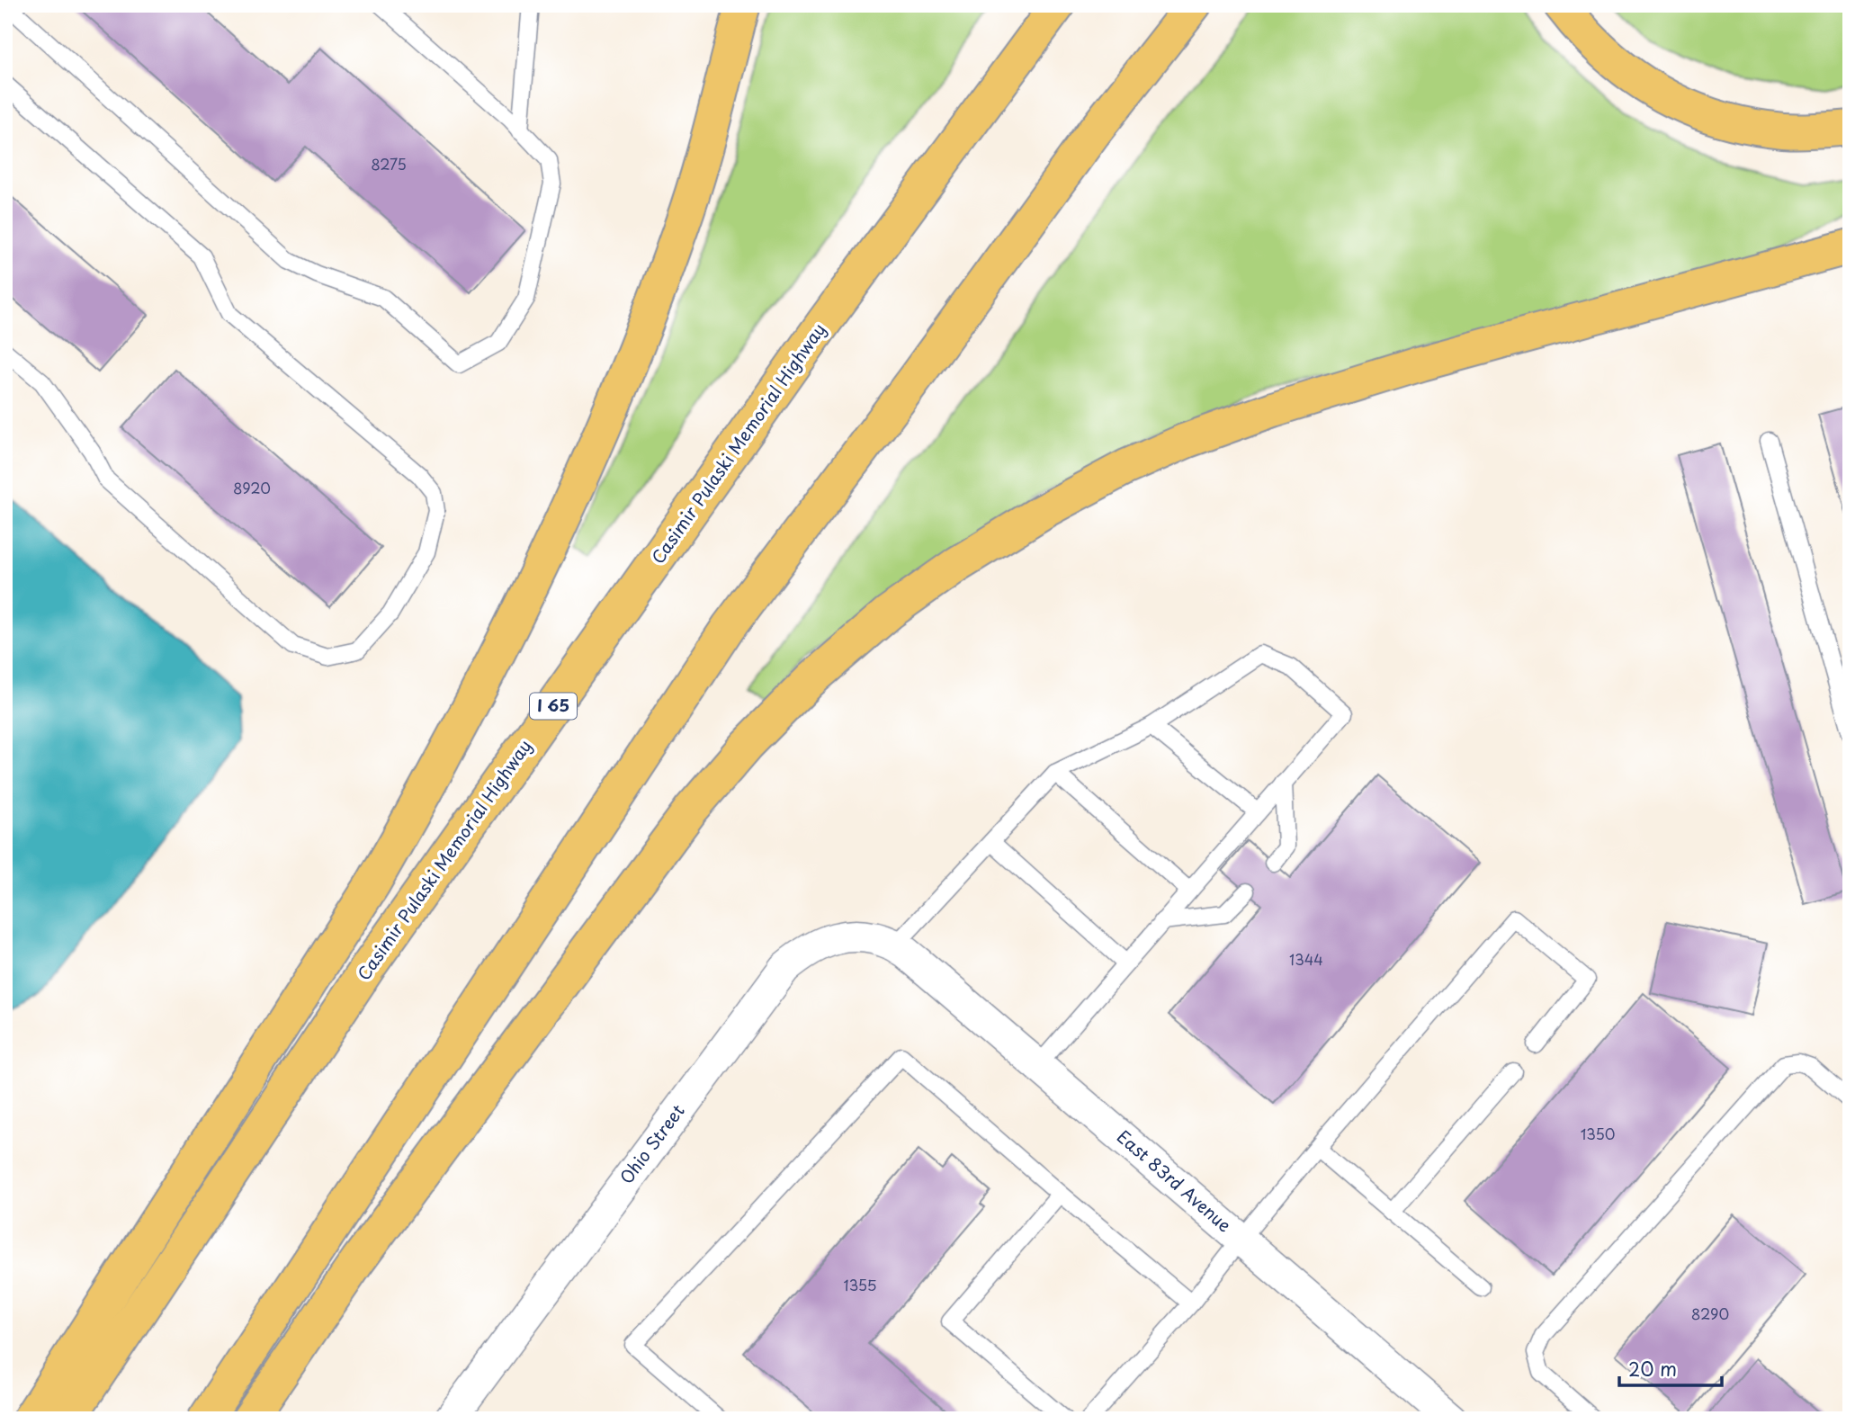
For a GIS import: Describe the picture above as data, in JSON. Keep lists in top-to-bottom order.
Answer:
{
  "streets": {
    "highway": ["Casimir Pulaski Memorial Highway", "I 65"],
    "street": ["Ohio Street", "East 83rd Avenue"]
  },
  "crossings": [
    ["Ohio Street", "East 83rd Avenue"]
  ],
  "house_numbers": [
    "8275",
    "8920",
    "1344",
    "1350",
    "1355",
    "8290"
  ],
  "scale_bar": "20 m"
}
